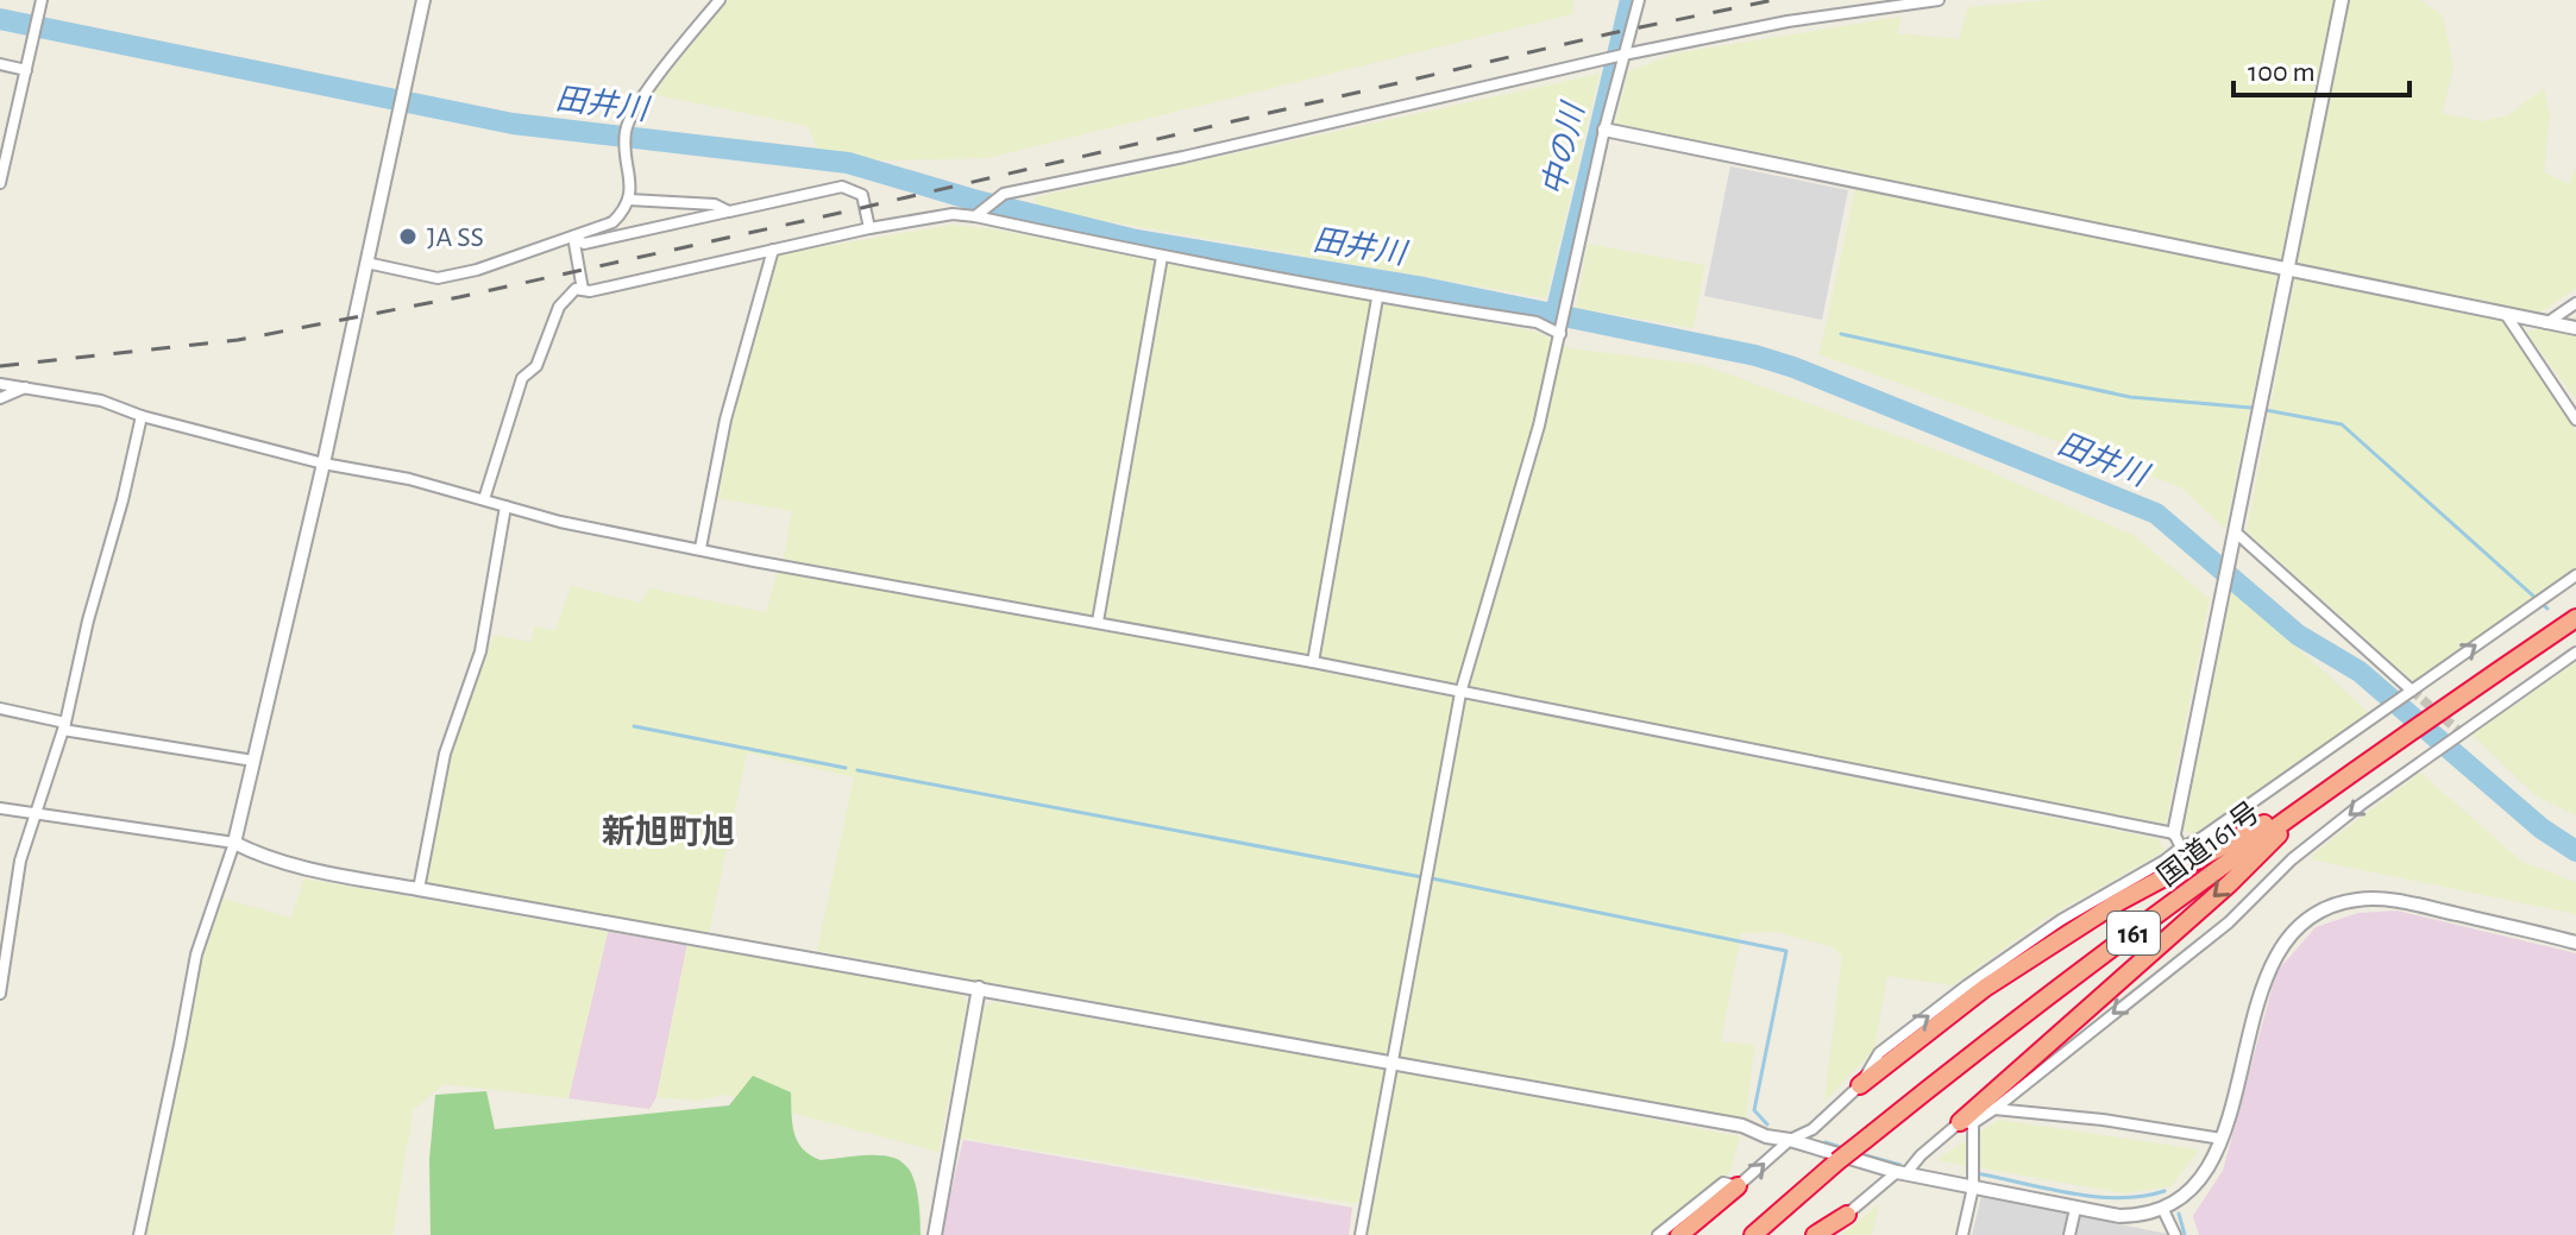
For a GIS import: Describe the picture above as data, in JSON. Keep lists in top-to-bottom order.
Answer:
{
  "streets": {
    "highway": ["国道161号", "161"]
  },
  "districts": ["新旭町旭"],
  "water": ["田井川", "中の川"],
  "places": ["JA SS"],
  "scale_bar": "100 m"
}
